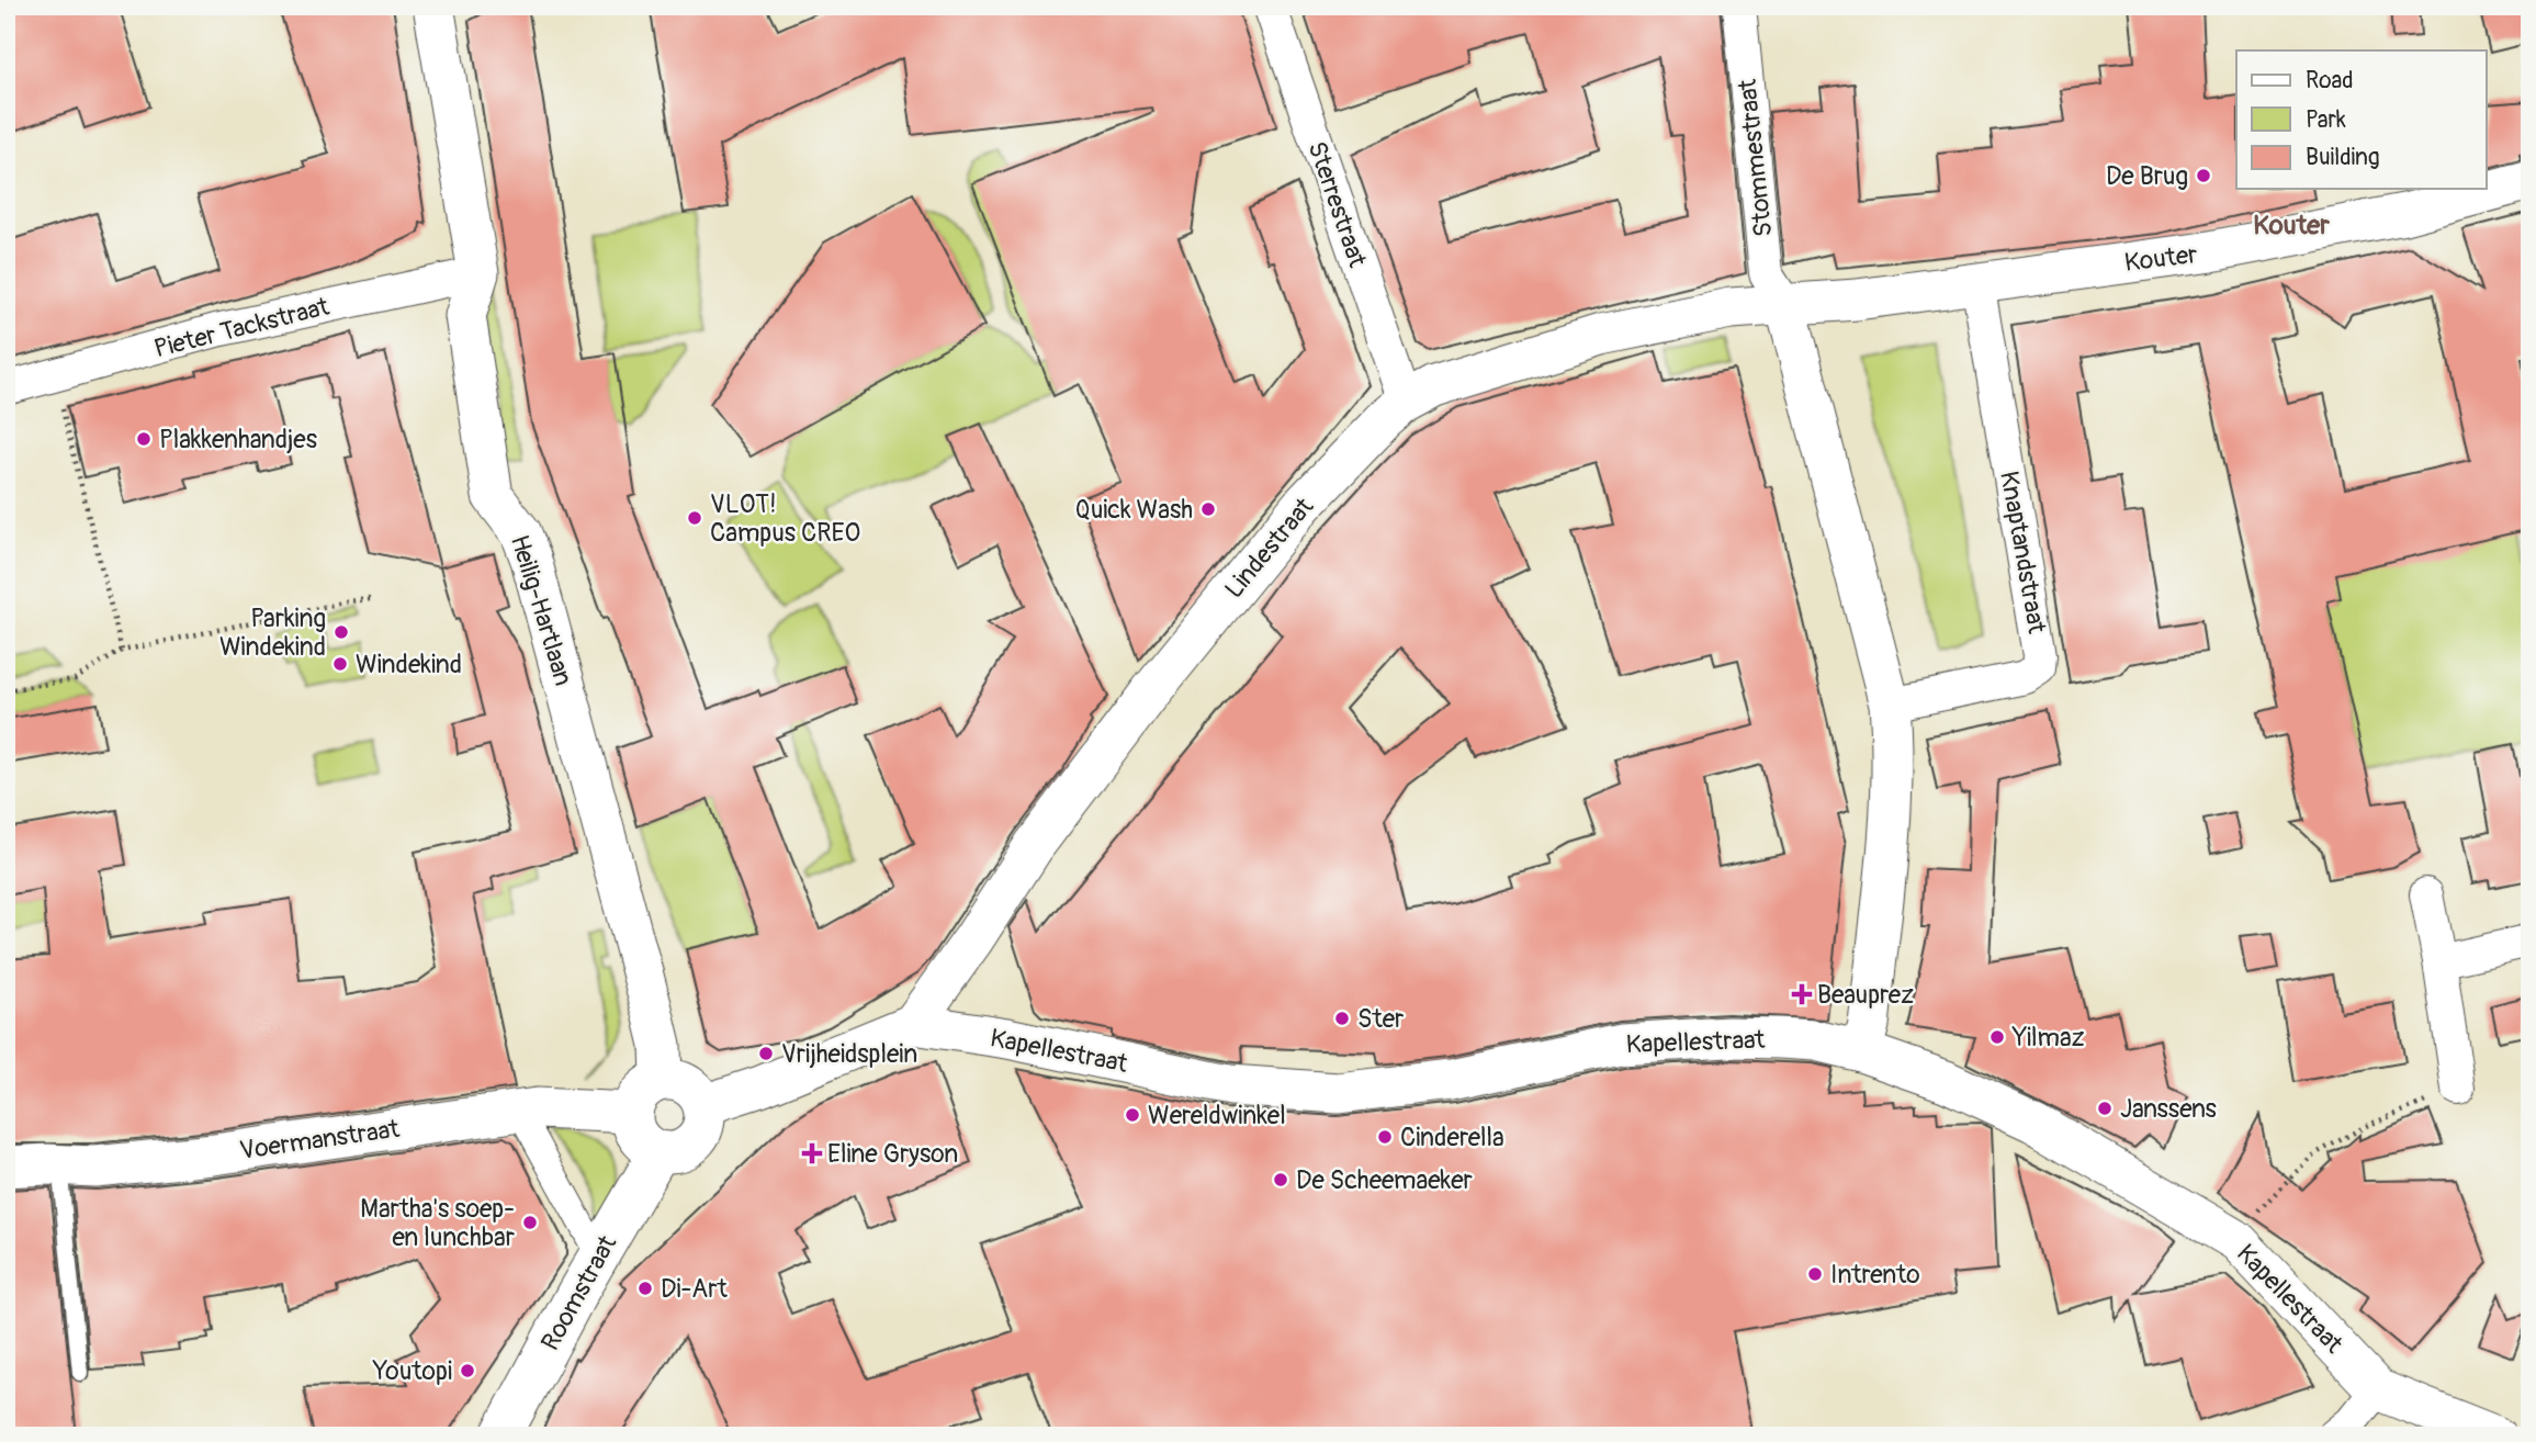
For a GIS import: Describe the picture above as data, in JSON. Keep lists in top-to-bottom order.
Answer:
{
  "streets": {
    "street": [
      "Stommestraat",
      "Sterrestraat",
      "Kouter",
      "Pieter Tackstraat",
      "Lindestraat",
      "Knaptandstraat",
      "Heilig-Hartlaan",
      "Kapellestraat",
      "Voermanstraat",
      "Roomstraat"
    ]
  },
  "crossings": [
    ["Stommestraat", "Kouter"],
    ["Stommestraat", "Lindestraat"],
    ["Sterrestraat", "Lindestraat"],
    ["Kouter", "Lindestraat"],
    ["Kouter", "Knaptandstraat"],
    ["Pieter Tackstraat", "Heilig-Hartlaan"],
    ["Lindestraat", "Kapellestraat"],
    ["Heilig-Hartlaan", "Voermanstraat"],
    ["Heilig-Hartlaan", "Roomstraat"],
    ["Voermanstraat", "Roomstraat"]
  ],
  "districts": ["Kouter"],
  "places": {
    "other": [
      "De Brug",
      "Plakkenhandjes",
      "Quick Wash",
      "VLOT! Campus CREO",
      "Parking Windekind",
      "Windekind",
      "Ster",
      "Yilmaz",
      "Vrijheidsplein",
      "Janssens",
      "Wereldwinkel",
      "Cinderella",
      "De Scheemaeker",
      "Martha's soep- en lunchbar",
      "Intrento",
      "Di-Art",
      "Youtopi"
    ],
    "health": ["Beauprez", "Eline Gryson"]
  },
  "legend": ["Road", "Park", "Building"]
}
